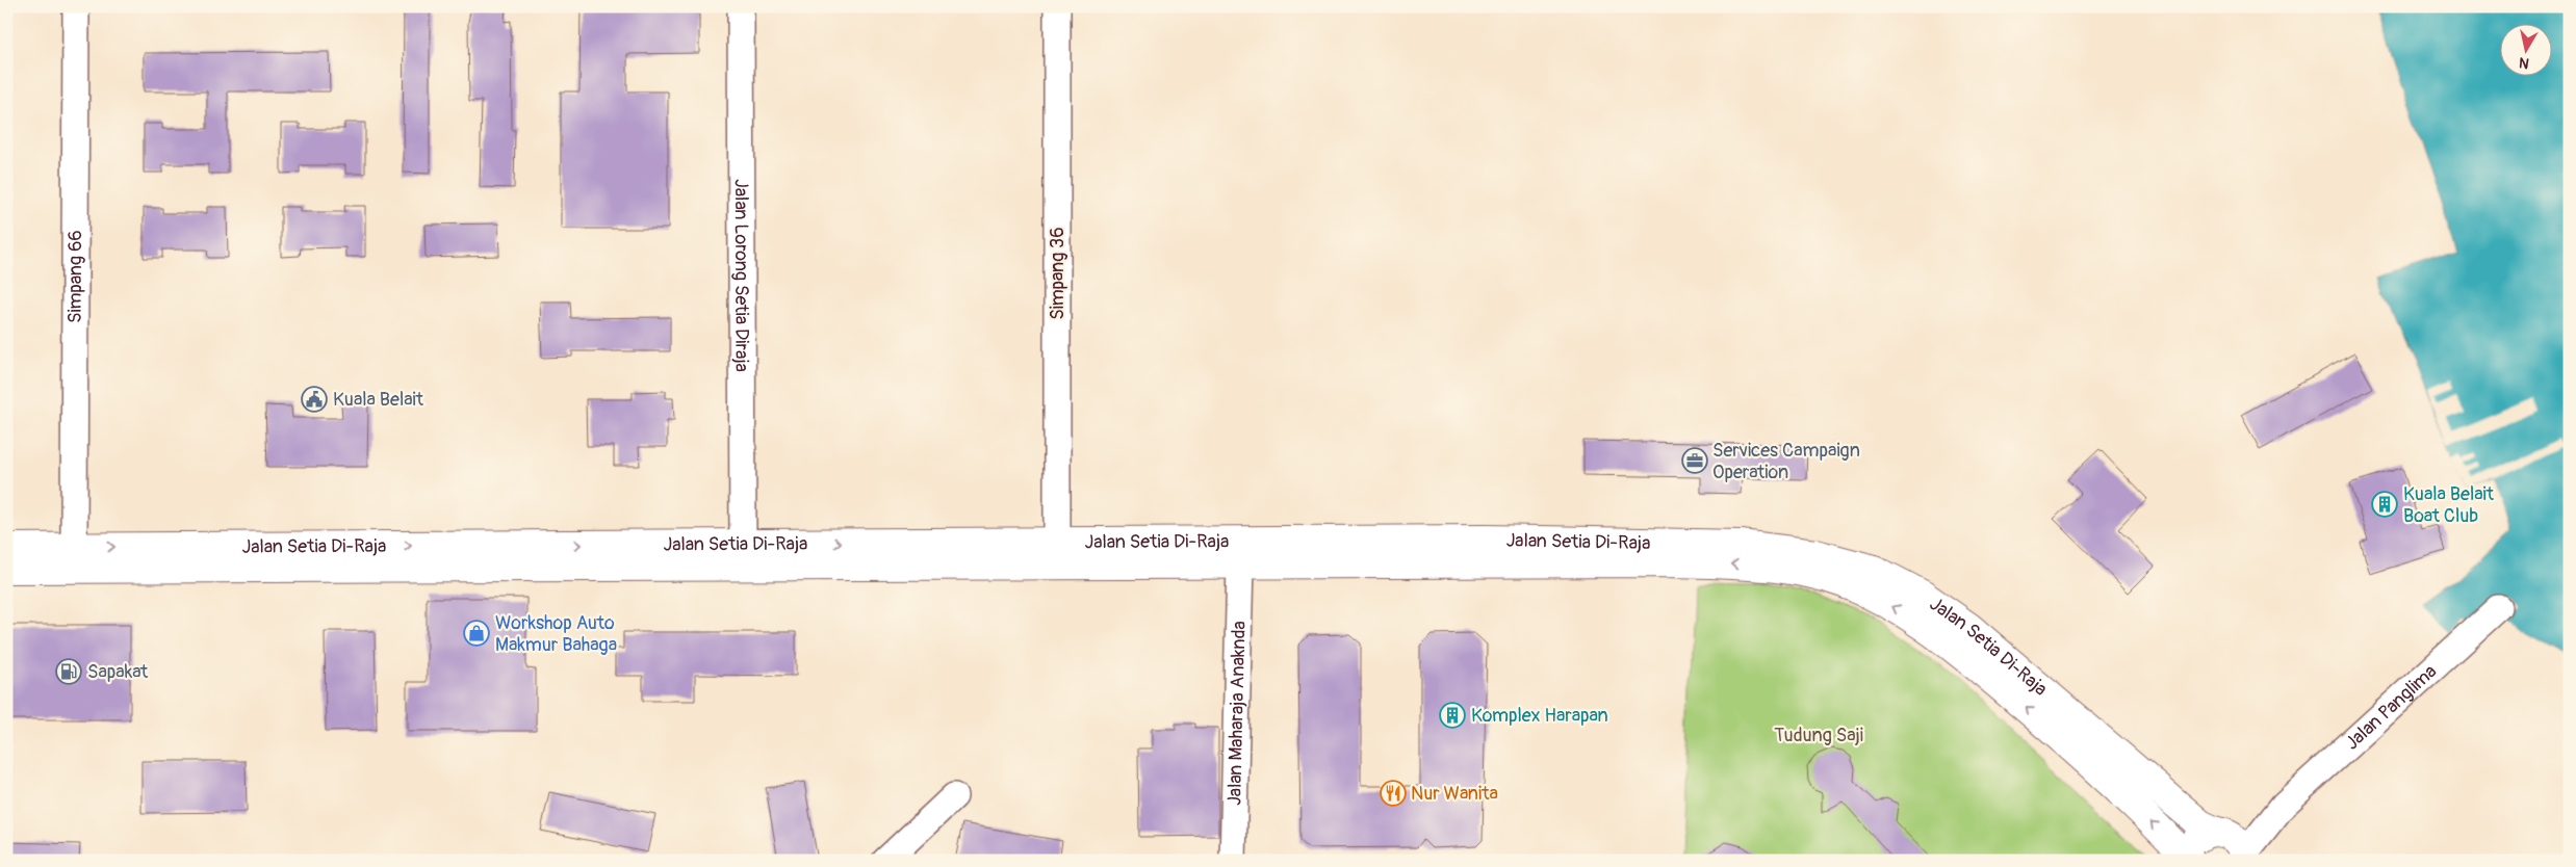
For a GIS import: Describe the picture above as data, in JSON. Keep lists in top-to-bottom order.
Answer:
{
  "streets": {
    "main road": ["Jalan Setia Di-Raja"],
    "street": [
      "Simpang 36",
      "Jalan Lorong Setia Diraja",
      "Simpang 66",
      "Jalan Panglima",
      "Jalan Maharaja Anaknda"
    ]
  },
  "crossings": [
    ["Simpang 36", "Jalan Setia Di-Raja"],
    ["Jalan Lorong Setia Diraja", "Jalan Setia Di-Raja"],
    ["Simpang 66", "Jalan Setia Di-Raja"],
    ["Jalan Setia Di-Raja", "Jalan Panglima"],
    ["Jalan Setia Di-Raja", "Jalan Maharaja Anaknda"]
  ],
  "parks": ["Tudung Saji"],
  "places": {
    "public building": ["Kuala Belait"],
    "office": ["Services Campaign Operation"],
    "building": ["Kuala Belait Boat Club", "Komplex Harapan"],
    "shop": ["Workshop Auto Makmur Bahaga"],
    "fuel station": ["Sapakat"],
    "restaurant": ["Nur Wanita"]
  },
  "north": "bottom"
}
